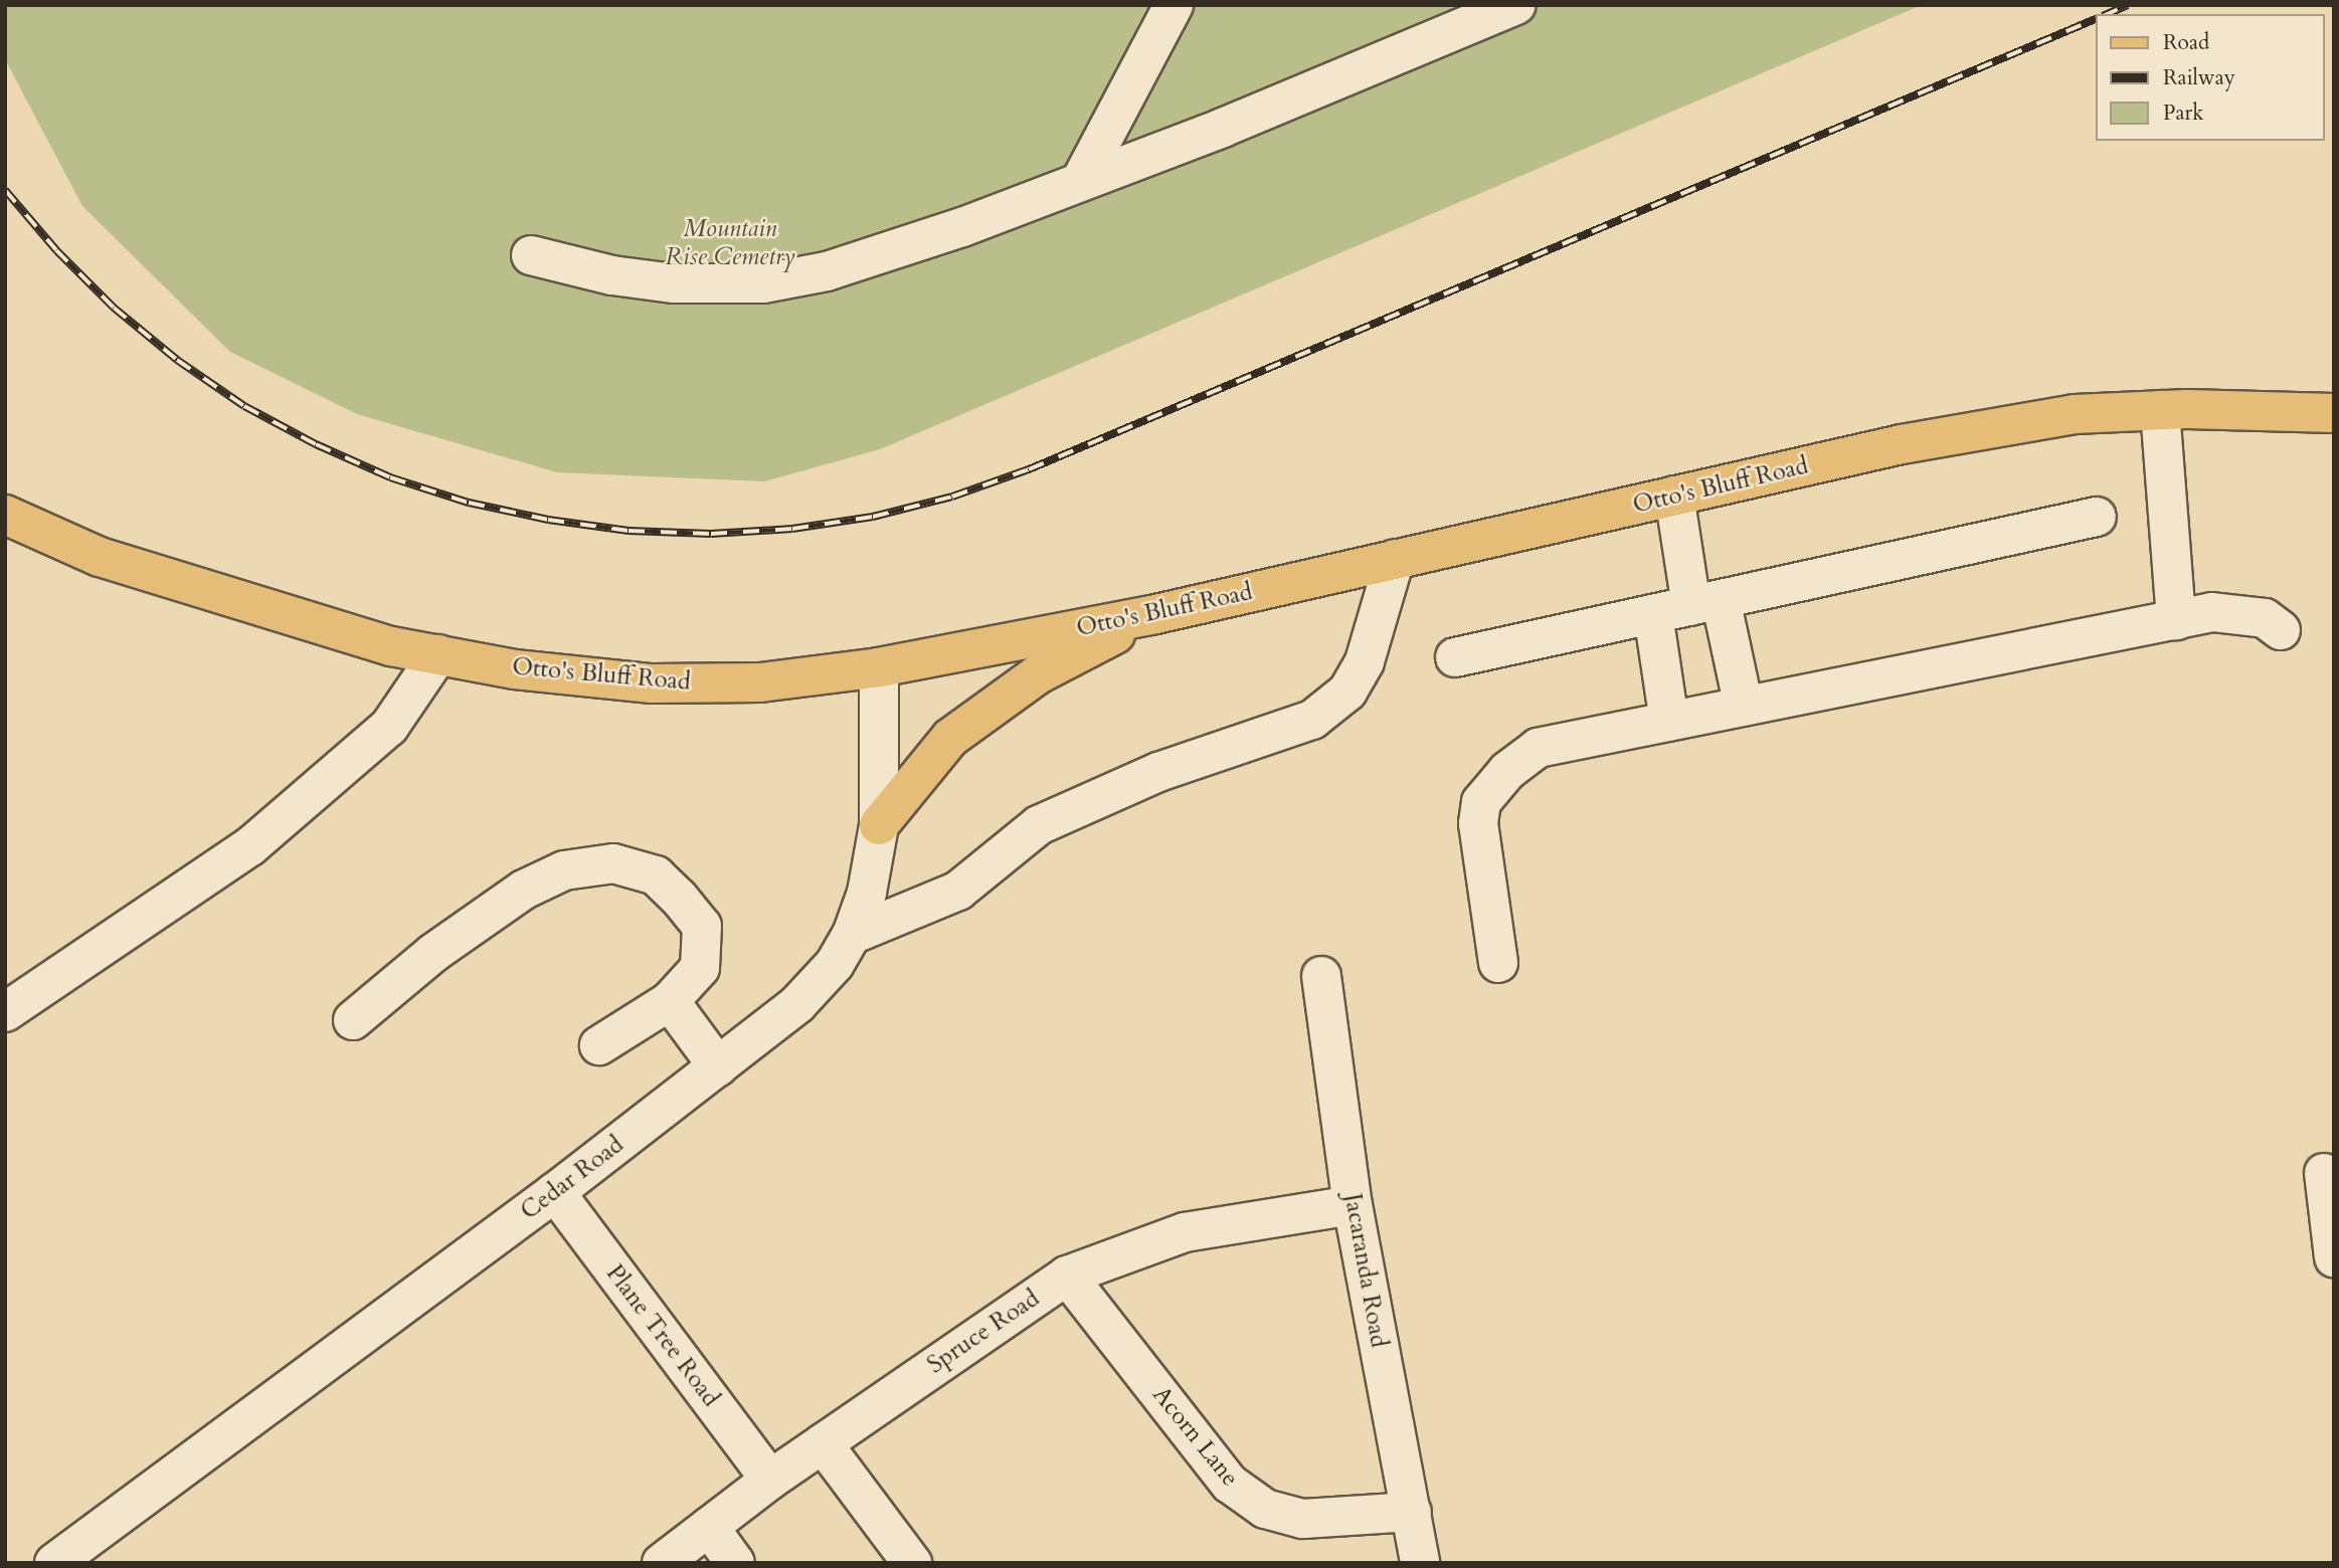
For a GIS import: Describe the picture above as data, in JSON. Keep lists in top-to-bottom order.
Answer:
{
  "streets": {
    "main road": ["Otto's Bluff Road"],
    "street": [
      "Cedar Road",
      "Jacaranda Road",
      "Spruce Road",
      "Plane Tree Road",
      "Acorn Lane"
    ]
  },
  "crossings": [
    ["Otto's Bluff Road", "Cedar Road"],
    ["Cedar Road", "Plane Tree Road"],
    ["Jacaranda Road", "Spruce Road"],
    ["Jacaranda Road", "Acorn Lane"],
    ["Spruce Road", "Plane Tree Road"],
    ["Spruce Road", "Acorn Lane"]
  ],
  "parks": ["Mountain Rise Cemetry"],
  "legend": ["Road", "Railway", "Park"]
}
